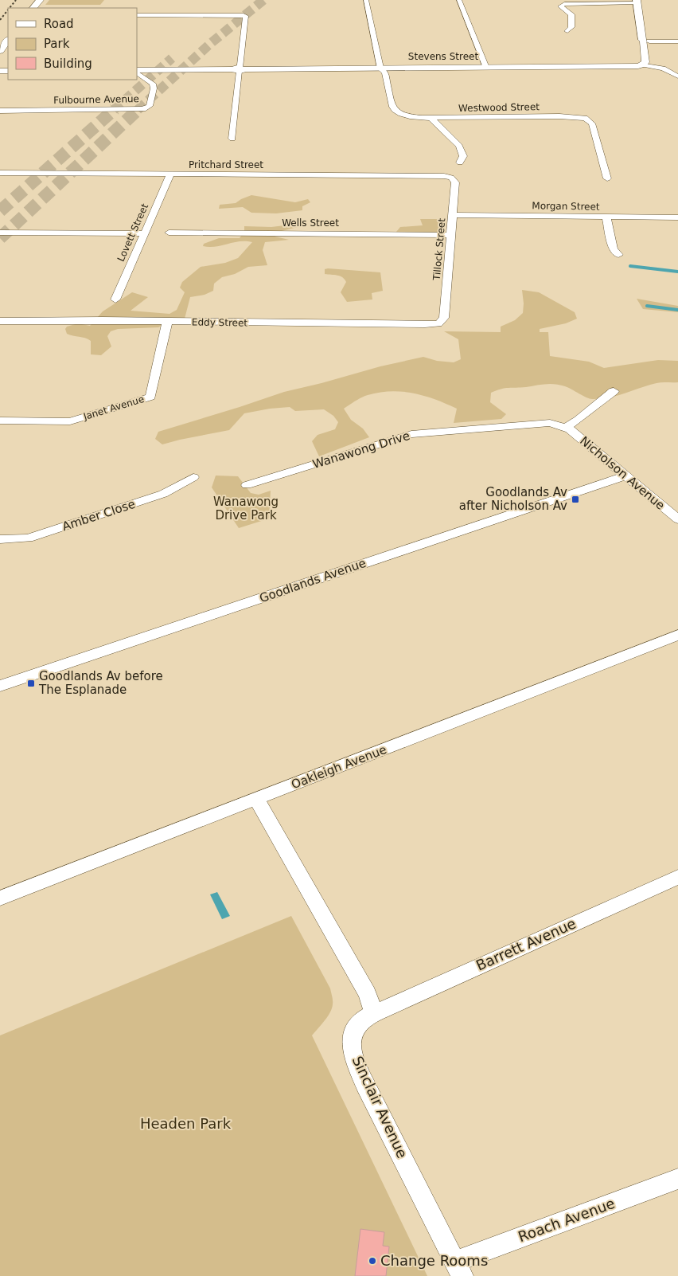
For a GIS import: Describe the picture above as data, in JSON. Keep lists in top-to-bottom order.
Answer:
{
  "streets": {
    "street": [
      "Stevens Street",
      "Fulbourne Avenue",
      "Westwood Street",
      "Pritchard Street",
      "Morgan Street",
      "Wells Street",
      "Lovett Street",
      "Tillock Street",
      "Eddy Street",
      "Janet Avenue",
      "Wanawong Drive",
      "Nicholson Avenue",
      "Amber Close",
      "Goodlands Avenue",
      "Oakleigh Avenue",
      "Barrett Avenue",
      "Sinclair Avenue",
      "Roach Avenue"
    ]
  },
  "crossings": [
    ["Stevens Street", "Westwood Street"],
    ["Pritchard Street", "Lovett Street"],
    ["Pritchard Street", "Tillock Street"],
    ["Morgan Street", "Tillock Street"],
    ["Wells Street", "Tillock Street"],
    ["Tillock Street", "Eddy Street"],
    ["Eddy Street", "Janet Avenue"],
    ["Wanawong Drive", "Nicholson Avenue"],
    ["Nicholson Avenue", "Goodlands Avenue"],
    ["Barrett Avenue", "Sinclair Avenue"],
    ["Sinclair Avenue", "Roach Avenue"]
  ],
  "parks": ["Wanawong Drive Park", "Headen Park"],
  "places": {
    "transit": ["Goodlands Av after Nicholson Av", "Goodlands Av before The Esplanade"],
    "other": ["Change Rooms"]
  },
  "legend": ["Road", "Park", "Building"]
}
